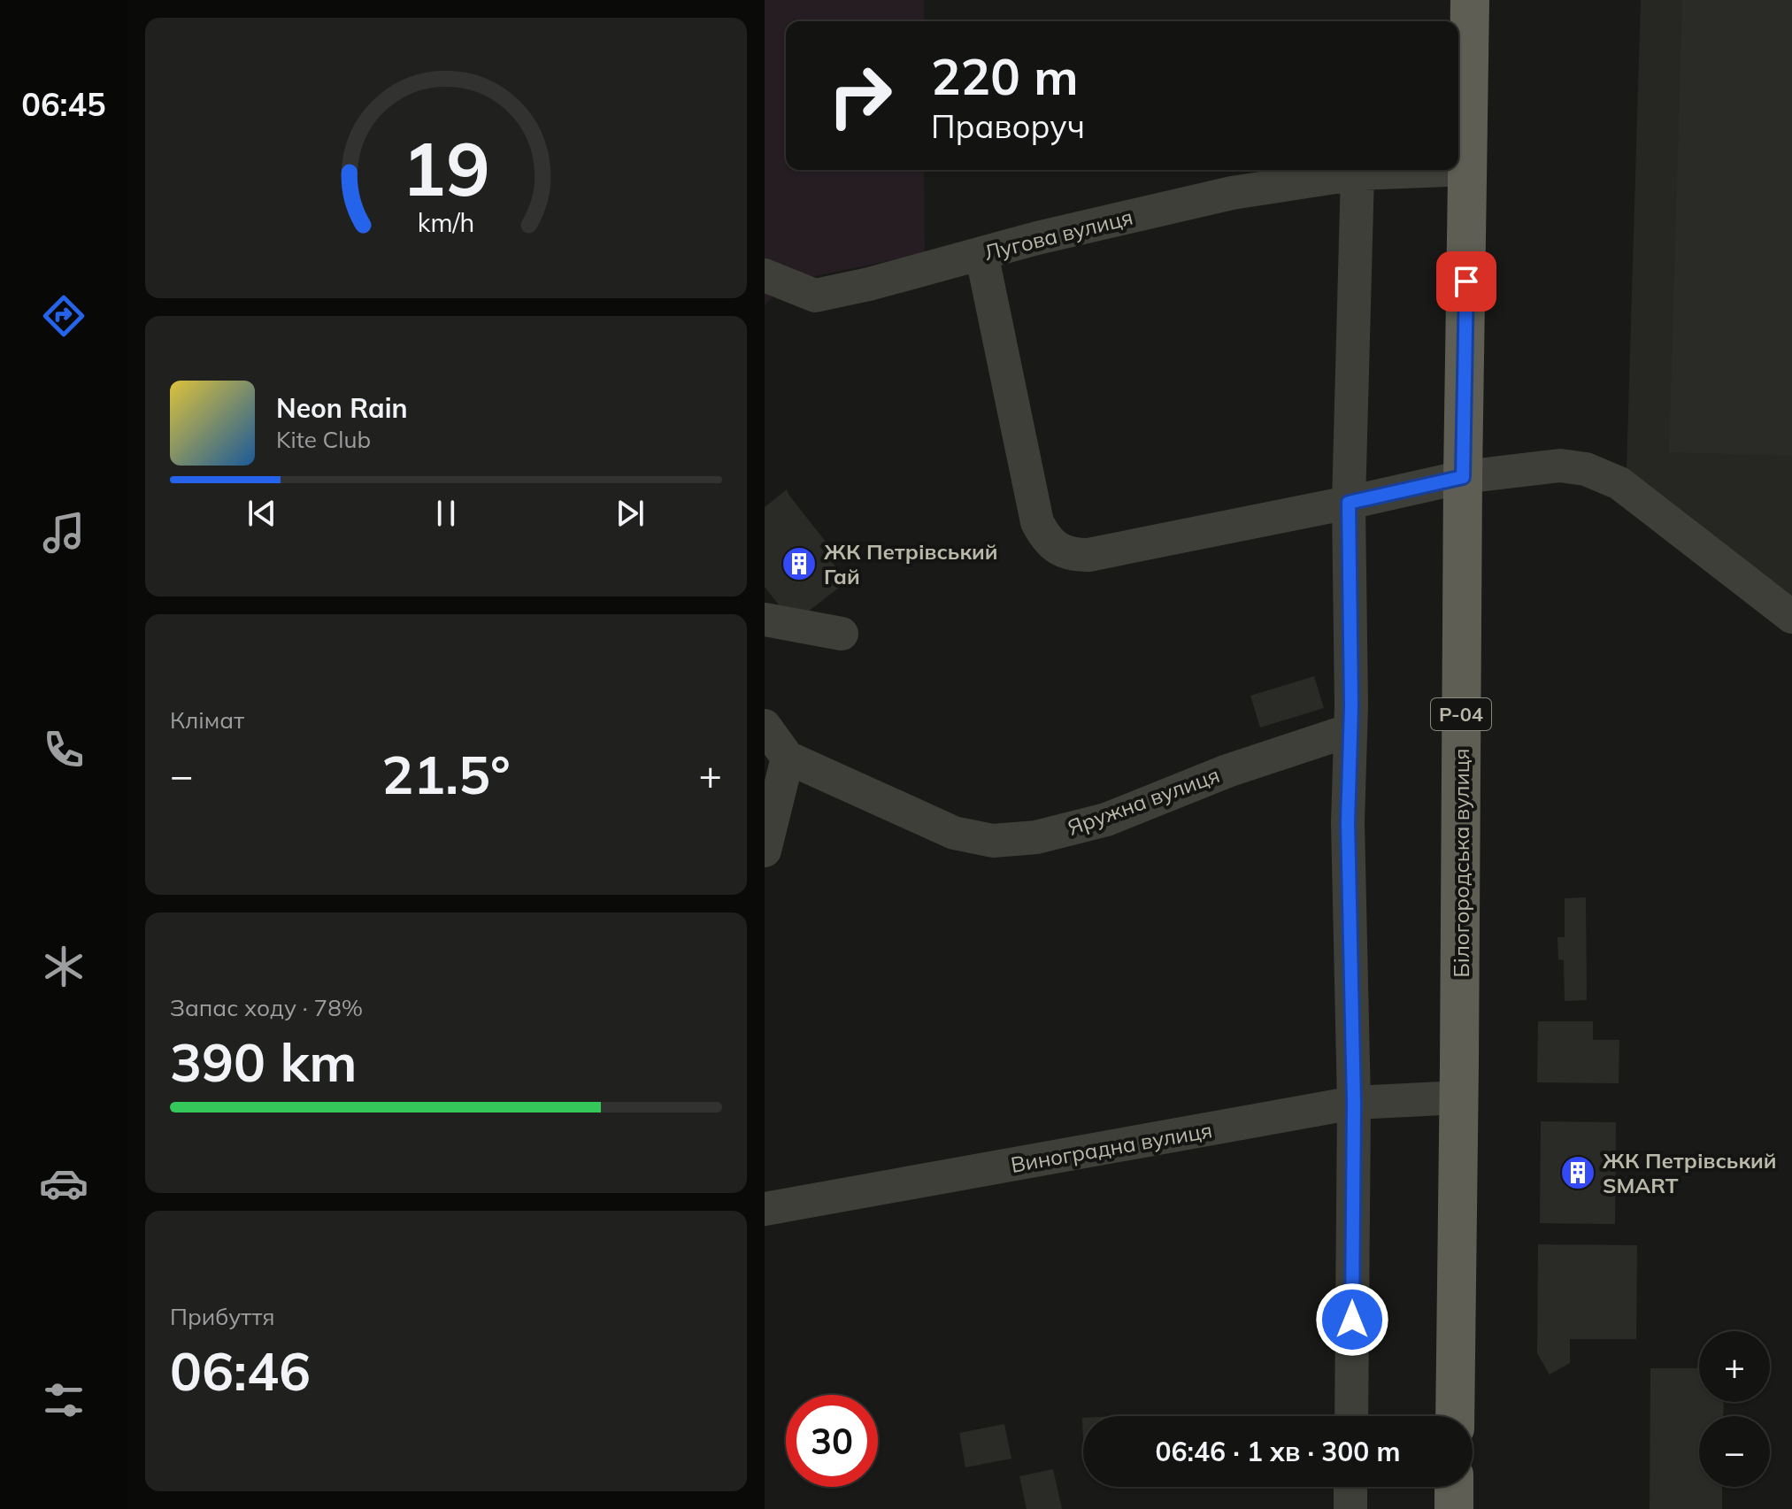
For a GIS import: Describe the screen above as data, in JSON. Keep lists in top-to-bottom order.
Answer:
{
  "streets": {
    "main road": ["Р-04", "Білогородська вулиця"],
    "street": ["Лугова вулиця", "Яружна вулиця", "Виноградна вулиця"]
  },
  "crossings": [
    ["Лугова вулиця", "Білогородська вулиця"],
    ["Білогородська вулиця", "Виноградна вулиця"]
  ],
  "places": {
    "building": ["ЖК Петрівський Гай", "ЖК Петрівський SMART"]
  },
  "page": {
    "tabs": "06:45",
    "turn": ["220 m", "Праворуч"],
    "song": ["Neon Rain", "Kite Club"],
    "tile": [
      "Клімат",
      ["Запас ходу · 78%", "390 km"],
      ["Прибуття", "06:46"]
    ],
    "heat": ["−", "21.5°", "+"],
    "map_buttons": ["+", "−"],
    "limit": "30",
    "trip": "06:46 · 1 хв · 300 m",
    "gauge": ["19", "km/h"]
  }
}
